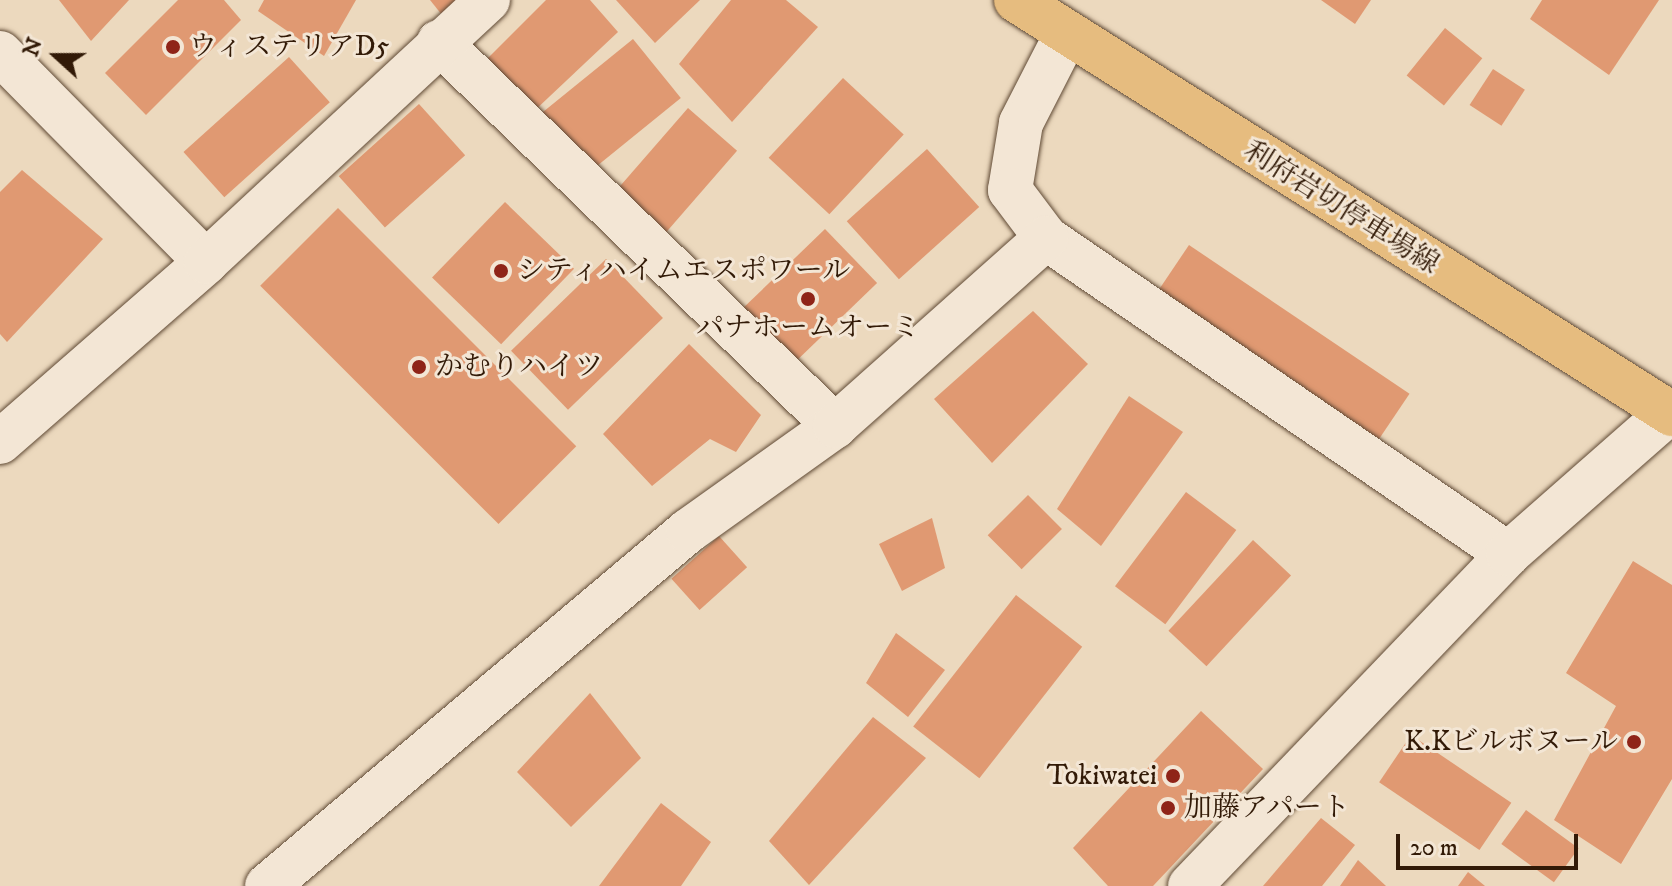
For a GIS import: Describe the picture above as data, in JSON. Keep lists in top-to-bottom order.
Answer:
{
  "streets": {
    "main road": ["利府岩切停車場線"]
  },
  "places": [
    "ウィステリアD5",
    "シティハイムエスポワール",
    "パナホームオーミ",
    "かむりハイツ",
    "K.Kビルボヌール",
    "Tokiwatei",
    "加藤アパート"
  ],
  "scale_bar": "20 m",
  "north": "left"
}
